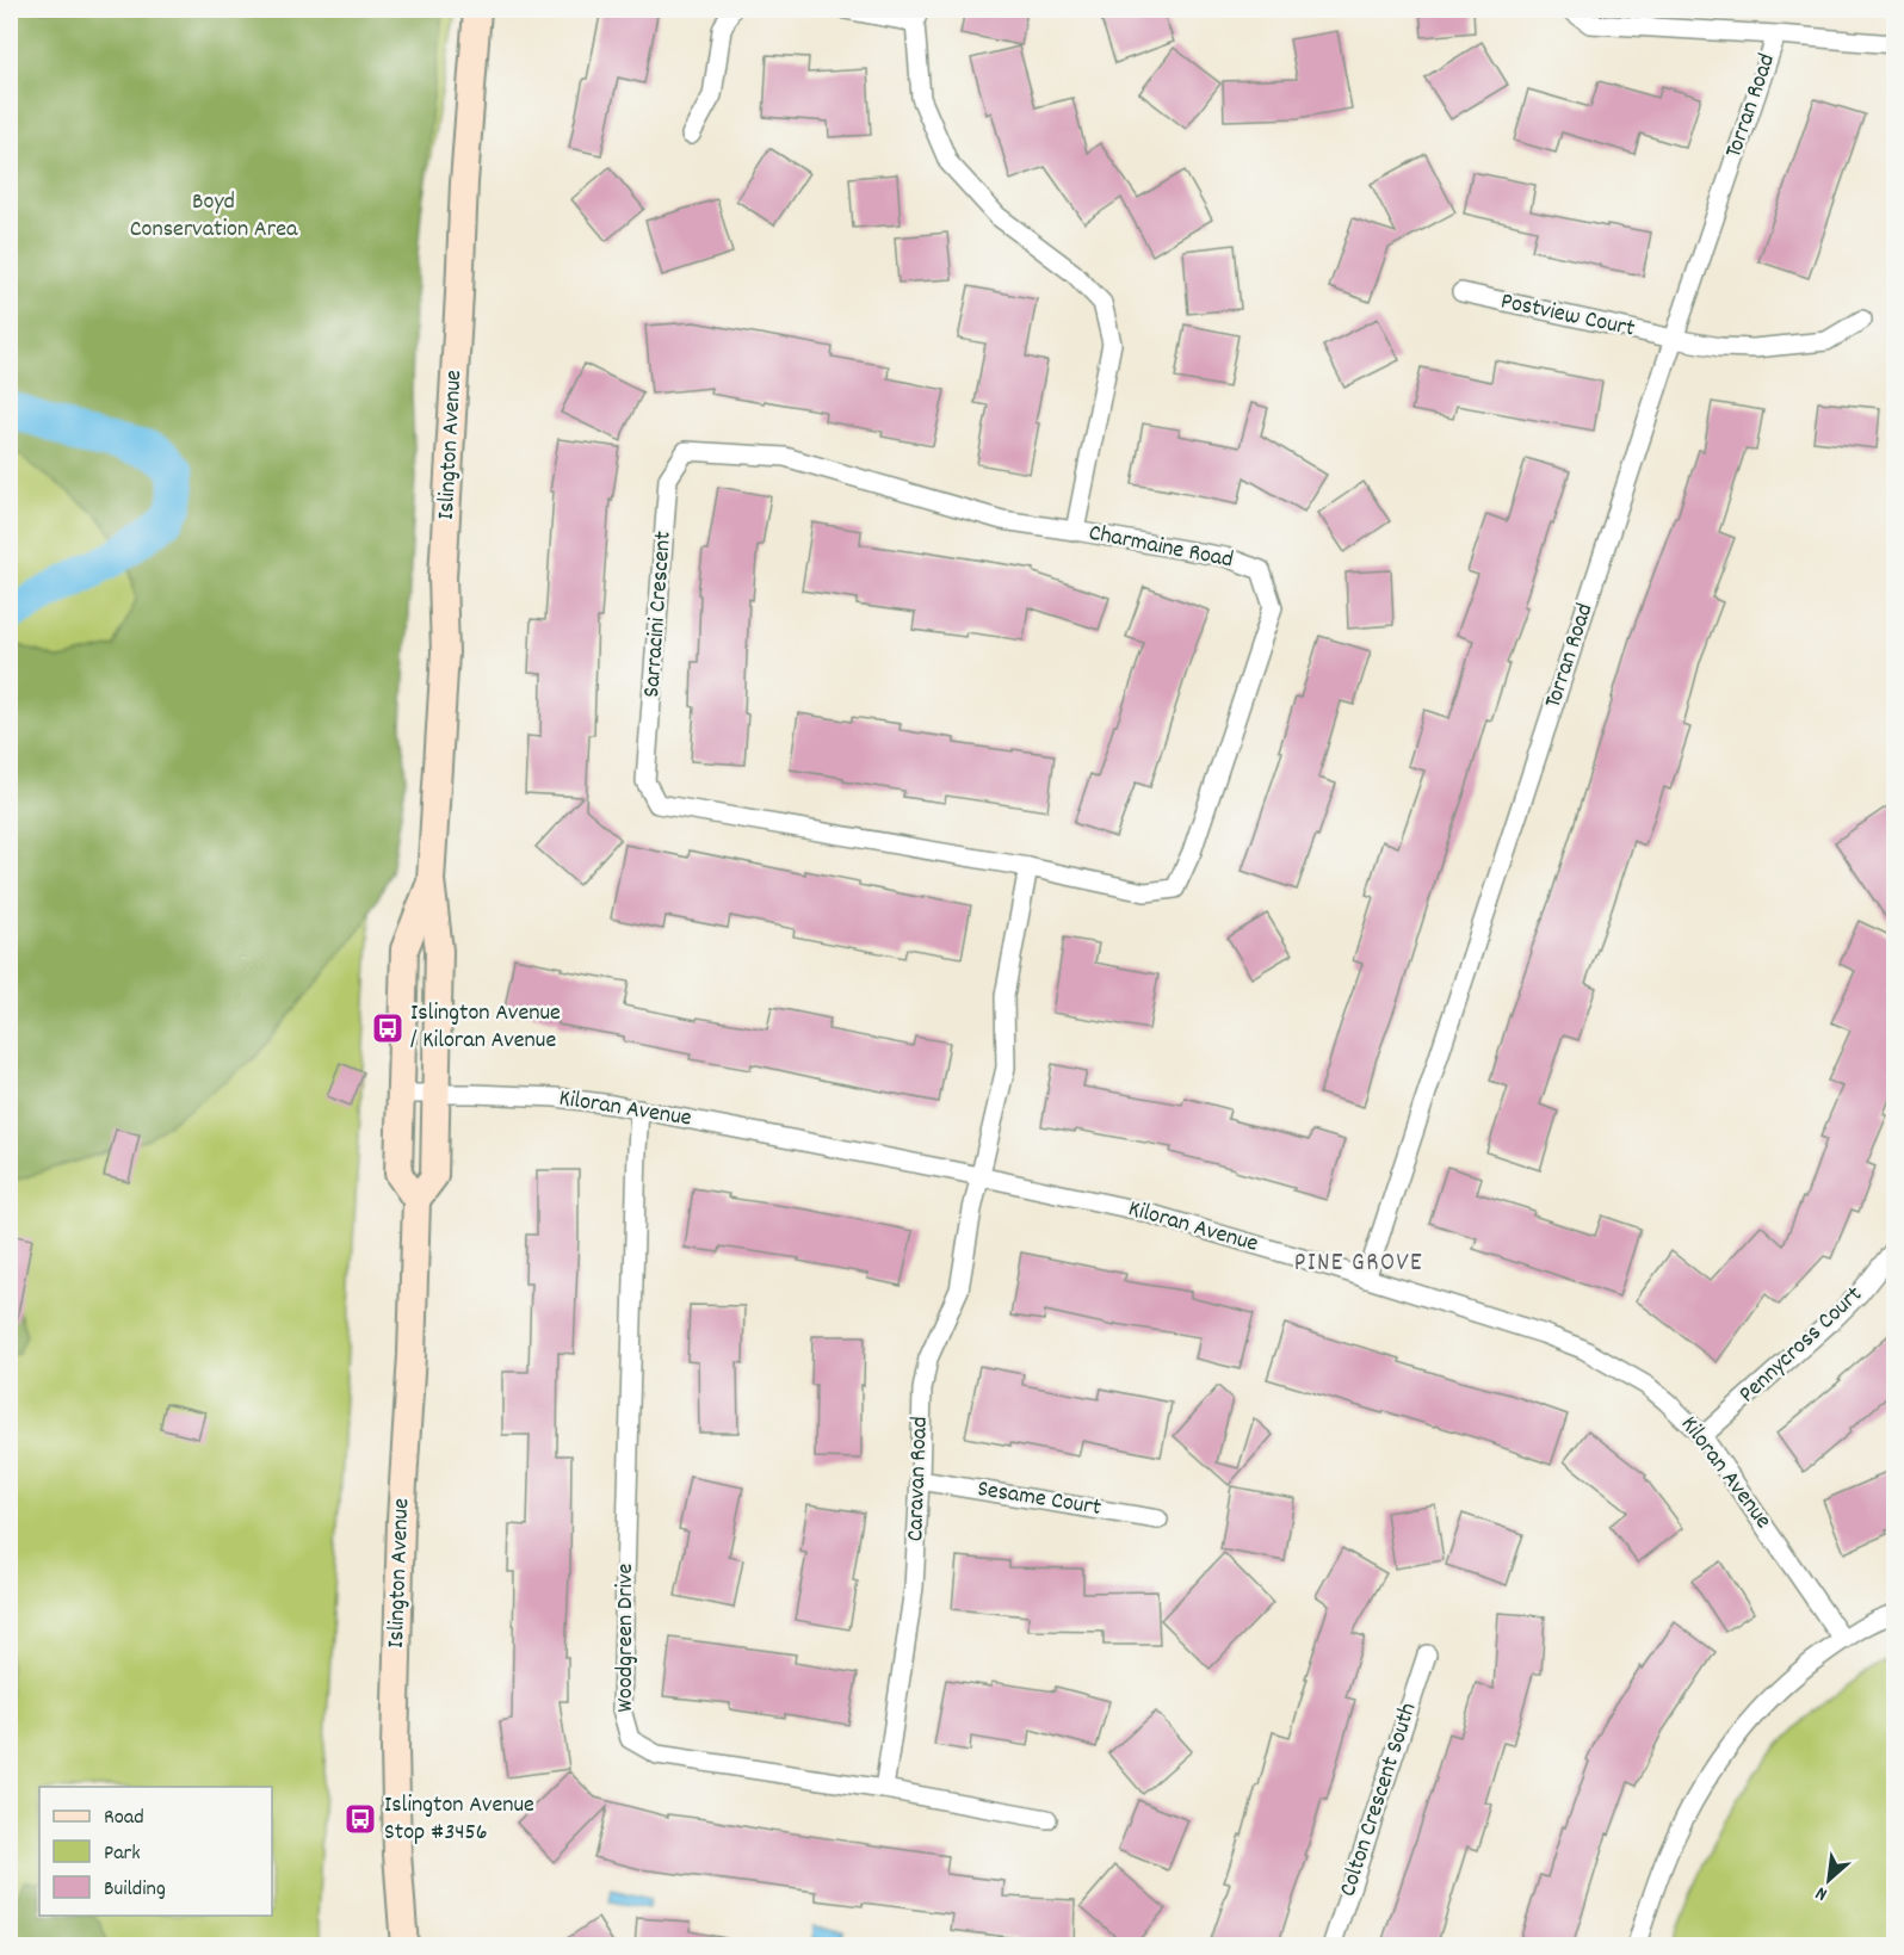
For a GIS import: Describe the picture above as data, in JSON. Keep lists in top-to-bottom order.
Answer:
{
  "streets": {
    "main road": ["Islington Avenue"],
    "street": [
      "Torran Road",
      "Postview Court",
      "Charmaine Road",
      "Sarracini Crescent",
      "Kiloran Avenue",
      "Pennycross Court",
      "Caravan Road",
      "Sesame Court",
      "Woodgreen Drive",
      "Colton Crescent South"
    ]
  },
  "crossings": [
    ["Torran Road", "Postview Court"],
    ["Torran Road", "Kiloran Avenue"],
    ["Islington Avenue", "Kiloran Avenue"],
    ["Charmaine Road", "Sarracini Crescent"],
    ["Kiloran Avenue", "Pennycross Court"],
    ["Kiloran Avenue", "Caravan Road"],
    ["Kiloran Avenue", "Woodgreen Drive"],
    ["Caravan Road", "Sesame Court"],
    ["Caravan Road", "Woodgreen Drive"]
  ],
  "districts": ["PINE GROVE"],
  "parks": ["Boyd Conservation Area"],
  "places": {
    "bus stop": ["Islington Avenue / Kiloran Avenue", "Islington Avenue Stop #3456"]
  },
  "legend": ["Road", "Park", "Building"],
  "north": "bottom left"
}
